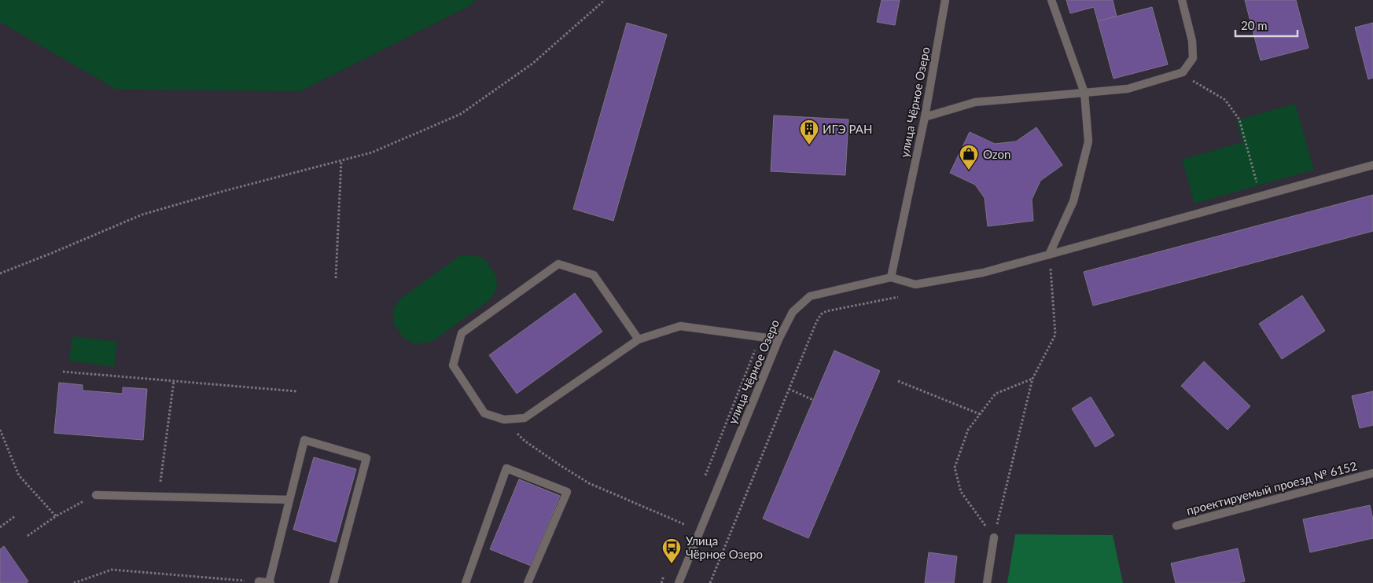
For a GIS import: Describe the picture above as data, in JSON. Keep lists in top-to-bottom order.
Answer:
{
  "streets": {
    "street": ["улица Чёрное Озеро", "проектируемый проезд № 6152"]
  },
  "places": {
    "building": ["ИГЭ РАН"],
    "shop": ["Ozon"],
    "bus stop": ["Улица Чёрное Озеро"]
  },
  "scale_bar": "20 m"
}
